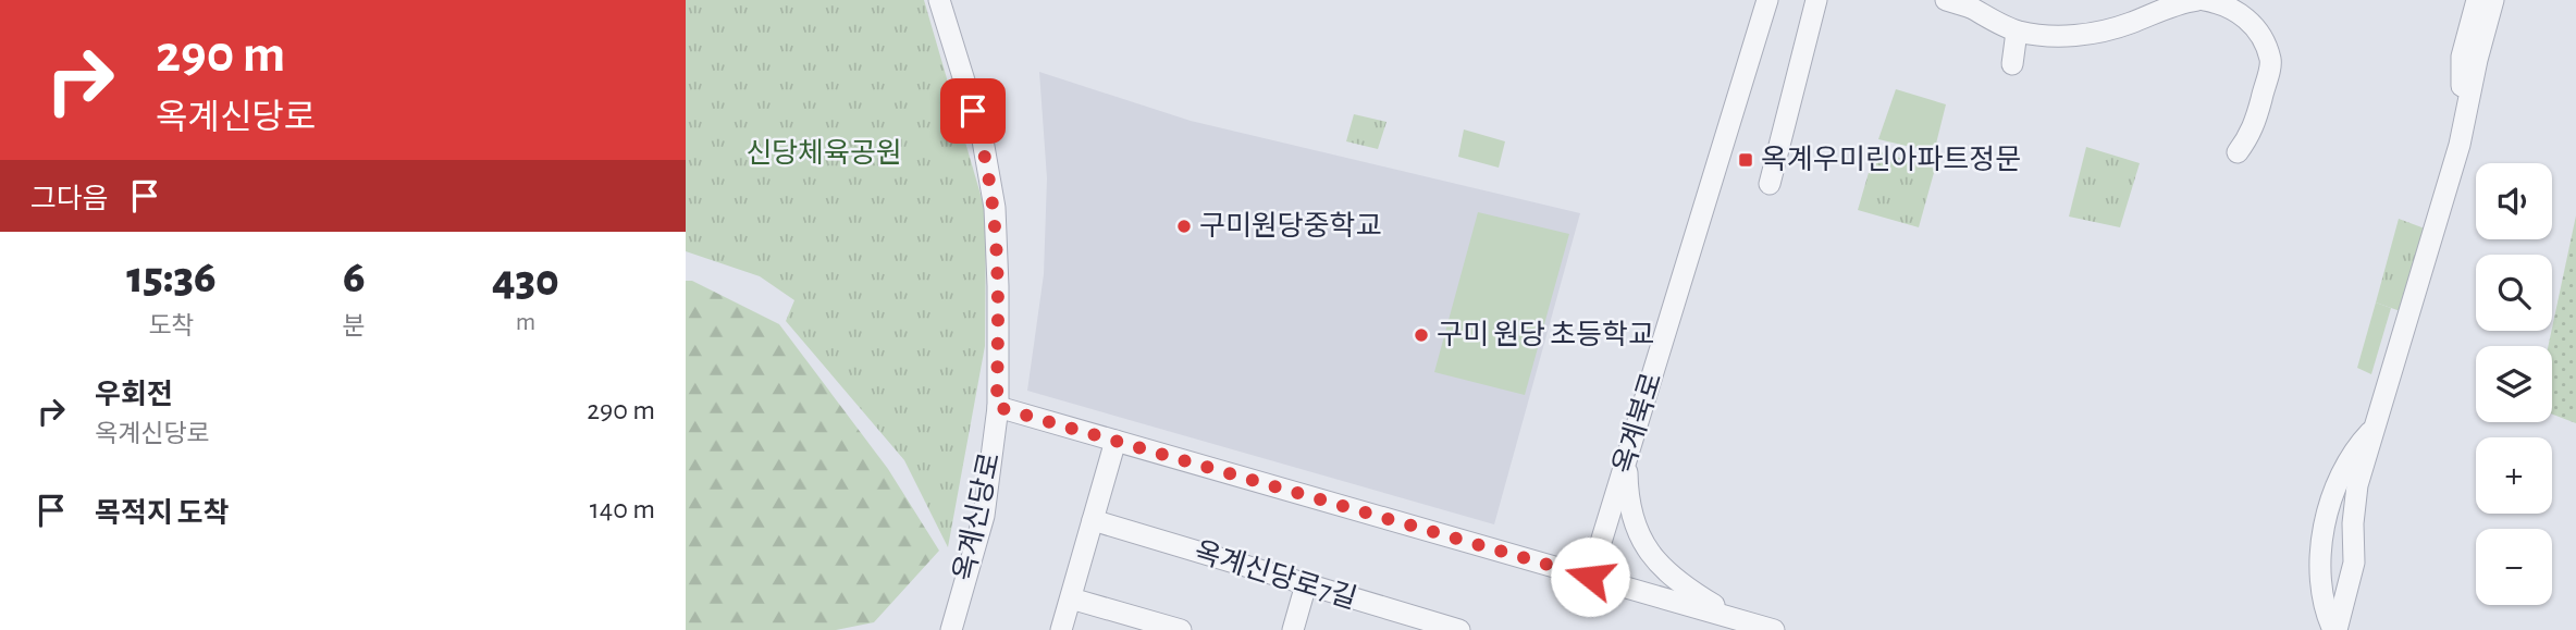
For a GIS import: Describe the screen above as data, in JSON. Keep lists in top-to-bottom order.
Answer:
{
  "streets": {
    "street": ["옥계북로", "옥계신당로", "옥계신당로7길"]
  },
  "parks": ["신당체육공원"],
  "places": {
    "transit": ["옥계우미린아파트정문"],
    "other": ["구미원당중학교", "구미 원당 초등학교"]
  },
  "page": {
    "turn": ["290 m", "옥계신당로"],
    "then": "그다음",
    "map_buttons": ["+", "−"],
    "eta": [
      "15:36",
      "도착",
      "6",
      "분",
      "430",
      "m"
    ],
    "list": [
      {
        "name": "우회전",
        "note": "옥계신당로",
        "value": "290 m"
      },
      {
        "name": "목적지 도착",
        "value": "140 m"
      }
    ]
  }
}
